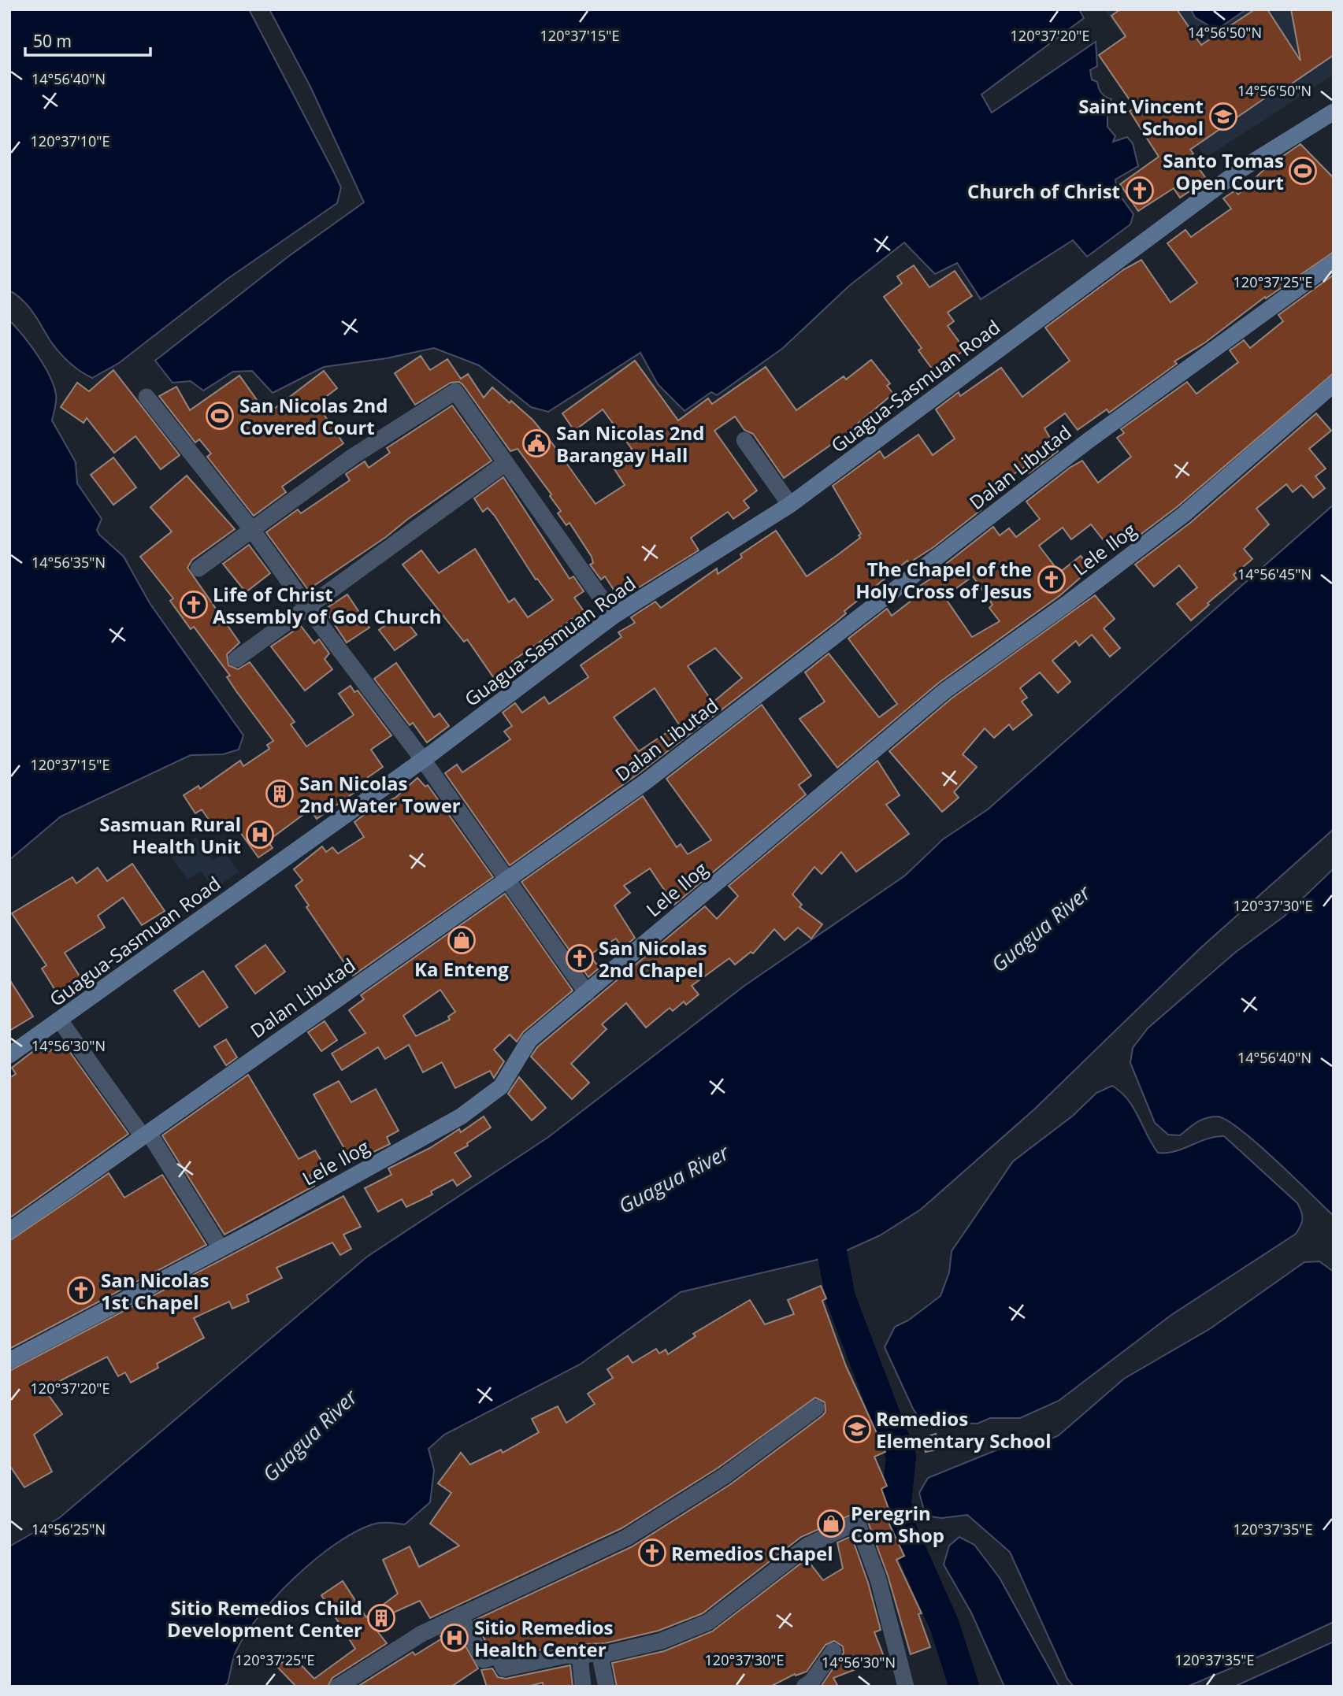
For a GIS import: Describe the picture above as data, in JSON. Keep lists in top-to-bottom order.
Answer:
{
  "streets": {
    "street": ["Guagua-Sasmuan Road", "Dalan Libutad", "Lele Ilog"]
  },
  "water": ["Guagua River"],
  "places": {
    "school or university": ["Saint Vincent School", "Remedios Elementary School"],
    "sports": ["Santo Tomas Open Court", "San Nicolas 2nd Covered Court"],
    "church": [
      "Church of Christ",
      "The Chapel of the Holy Cross of Jesus",
      "Life of Christ Assembly of God Church",
      "San Nicolas 2nd Chapel",
      "San Nicolas 1st Chapel",
      "Remedios Chapel"
    ],
    "public building": ["San Nicolas 2nd Barangay Hall"],
    "building": ["San Nicolas 2nd Water Tower", "Sitio Remedios Child Development Center"],
    "hospital": ["Sasmuan Rural Health Unit", "Sitio Remedios Health Center"],
    "shop": ["Ka Enteng", "Peregrin Com Shop"]
  },
  "scale_bar": "50 m",
  "coordinates": [
    "14°56'50\"N",
    "120°37'15\"E",
    "120°37'20\"E",
    "14°56'40\"N",
    "120°37'10\"E",
    "120°37'25\"E",
    "14°56'35\"N",
    "14°56'45\"N",
    "120°37'30\"E",
    "14°56'30\"N",
    "120°37'35\"E",
    "14°56'25\"N"
  ]
}
